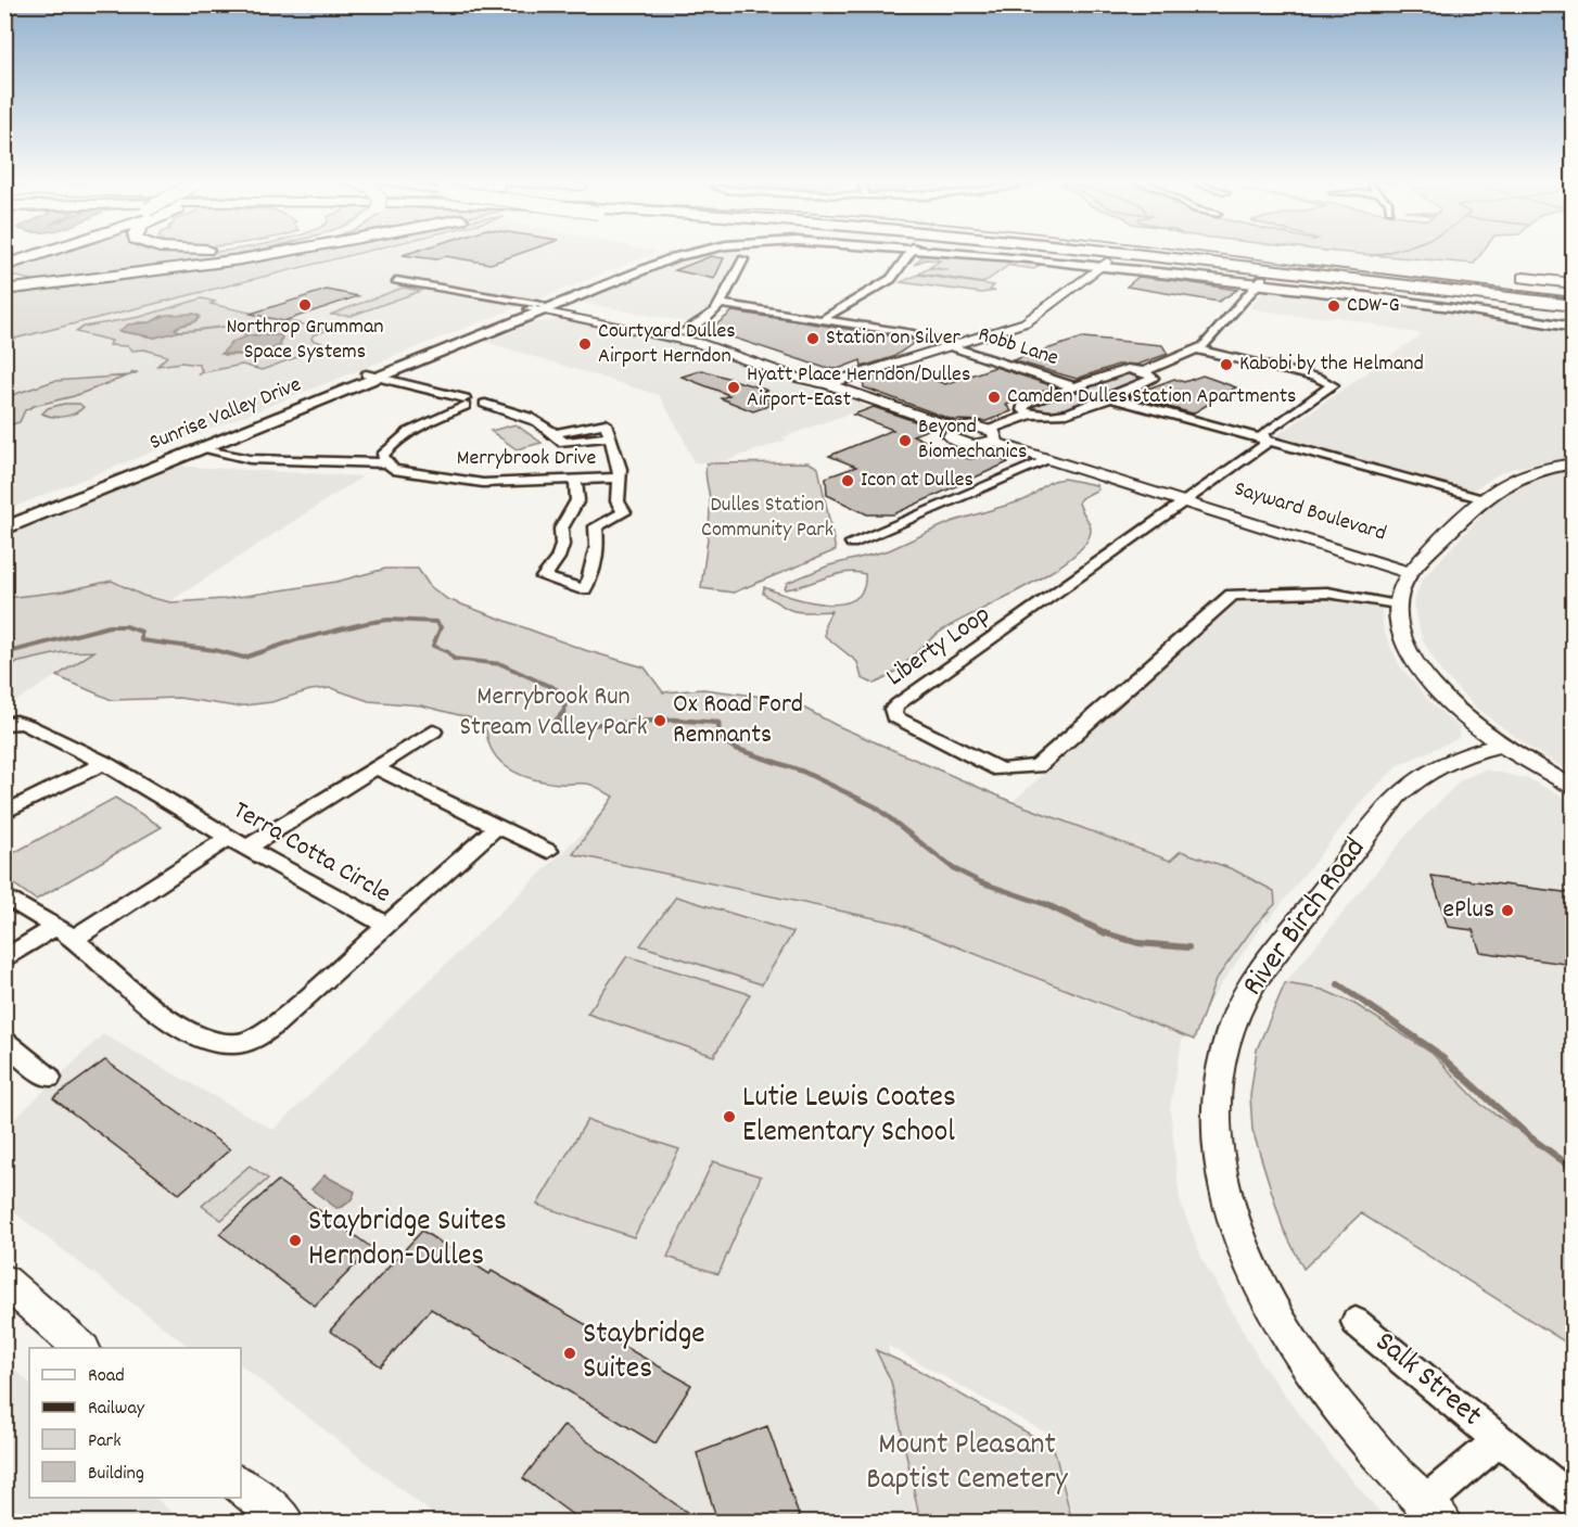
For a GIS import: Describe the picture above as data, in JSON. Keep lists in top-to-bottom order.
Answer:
{
  "streets": {
    "main road": ["Sunrise Valley Drive"],
    "street": [
      "Robb Lane",
      "Merrybrook Drive",
      "Sayward Boulevard",
      "Liberty Loop",
      "Terra Cotta Circle",
      "River Birch Road",
      "Salk Street"
    ]
  },
  "crossings": [
    ["Sunrise Valley Drive", "Sayward Boulevard"],
    ["Sayward Boulevard", "Liberty Loop"],
    ["River Birch Road", "Salk Street"]
  ],
  "parks": ["Dulles Station Community Park", "Merrybrook Run Stream Valley Park", "Mount Pleasant Baptist Cemetery"],
  "places": [
    "Northrop Grumman Space Systems",
    "CDW-G",
    "Station on Silver",
    "Courtyard Dulles Airport Herndon",
    "Kabobi by the Helmand",
    "Hyatt Place Herndon/Dulles Airport-East",
    "Camden Dulles Station Apartments",
    "Beyond Biomechanics",
    "Icon at Dulles",
    "Ox Road Ford Remnants",
    "ePlus",
    "Lutie Lewis Coates Elementary School",
    "Staybridge Suites Herndon-Dulles",
    "Staybridge Suites"
  ],
  "legend": [
    "Road",
    "Railway",
    "Park",
    "Building"
  ]
}
